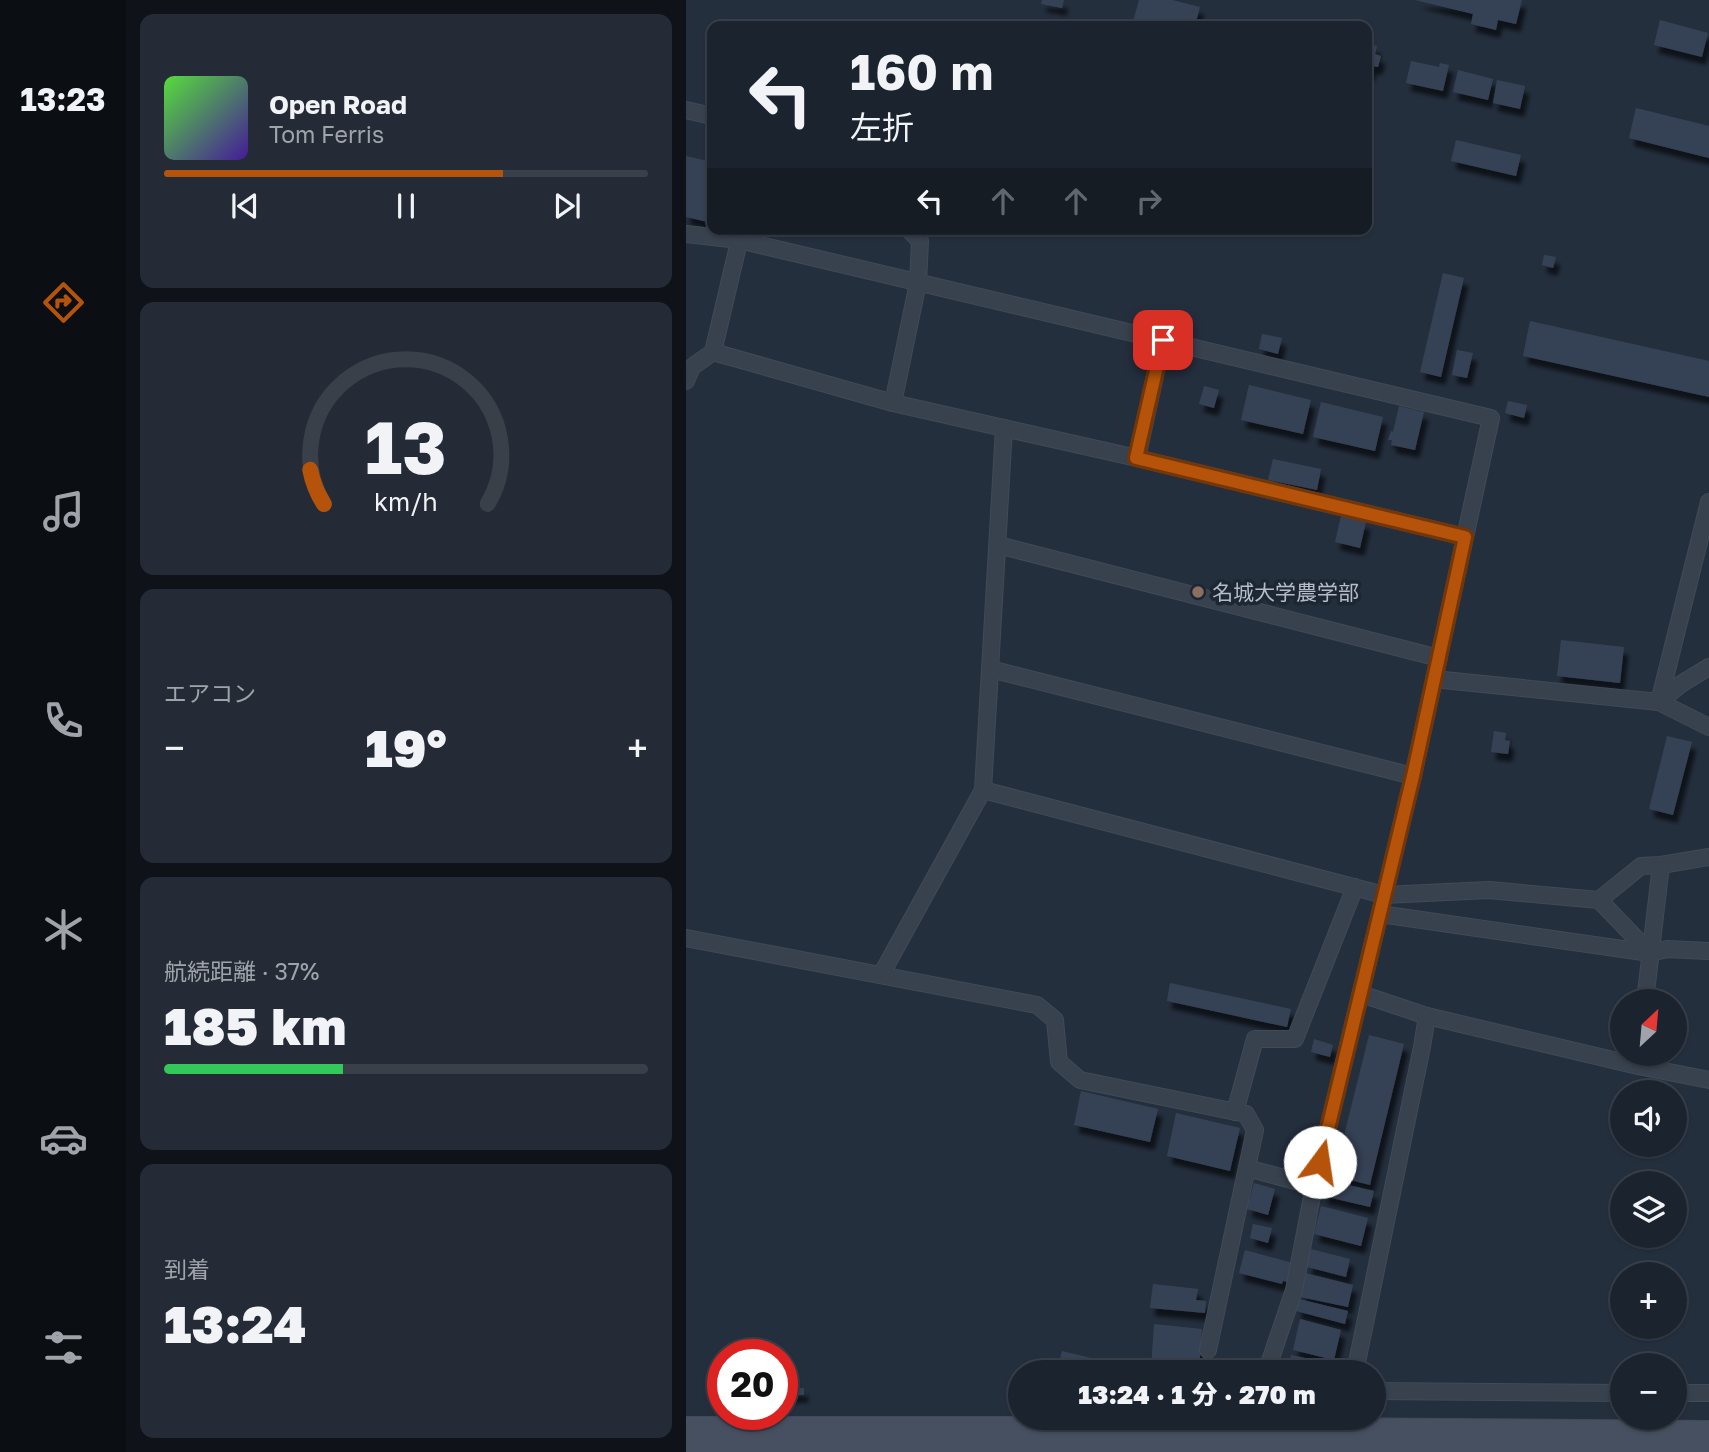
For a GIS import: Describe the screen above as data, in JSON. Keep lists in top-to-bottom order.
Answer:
{
  "places": ["名城大学農学部"],
  "north": "top right",
  "page": {
    "tabs": "13:23",
    "turn": ["160 m", "左折"],
    "song": ["Open Road", "Tom Ferris"],
    "tile": [
      "エアコン",
      ["航続距離 · 37%", "185 km"],
      ["到着", "13:24"]
    ],
    "heat": ["−", "19°", "+"],
    "map_buttons": ["+", "−"],
    "limit": "20",
    "trip": "13:24 · 1 分 · 270 m",
    "gauge": ["13", "km/h"]
  }
}
